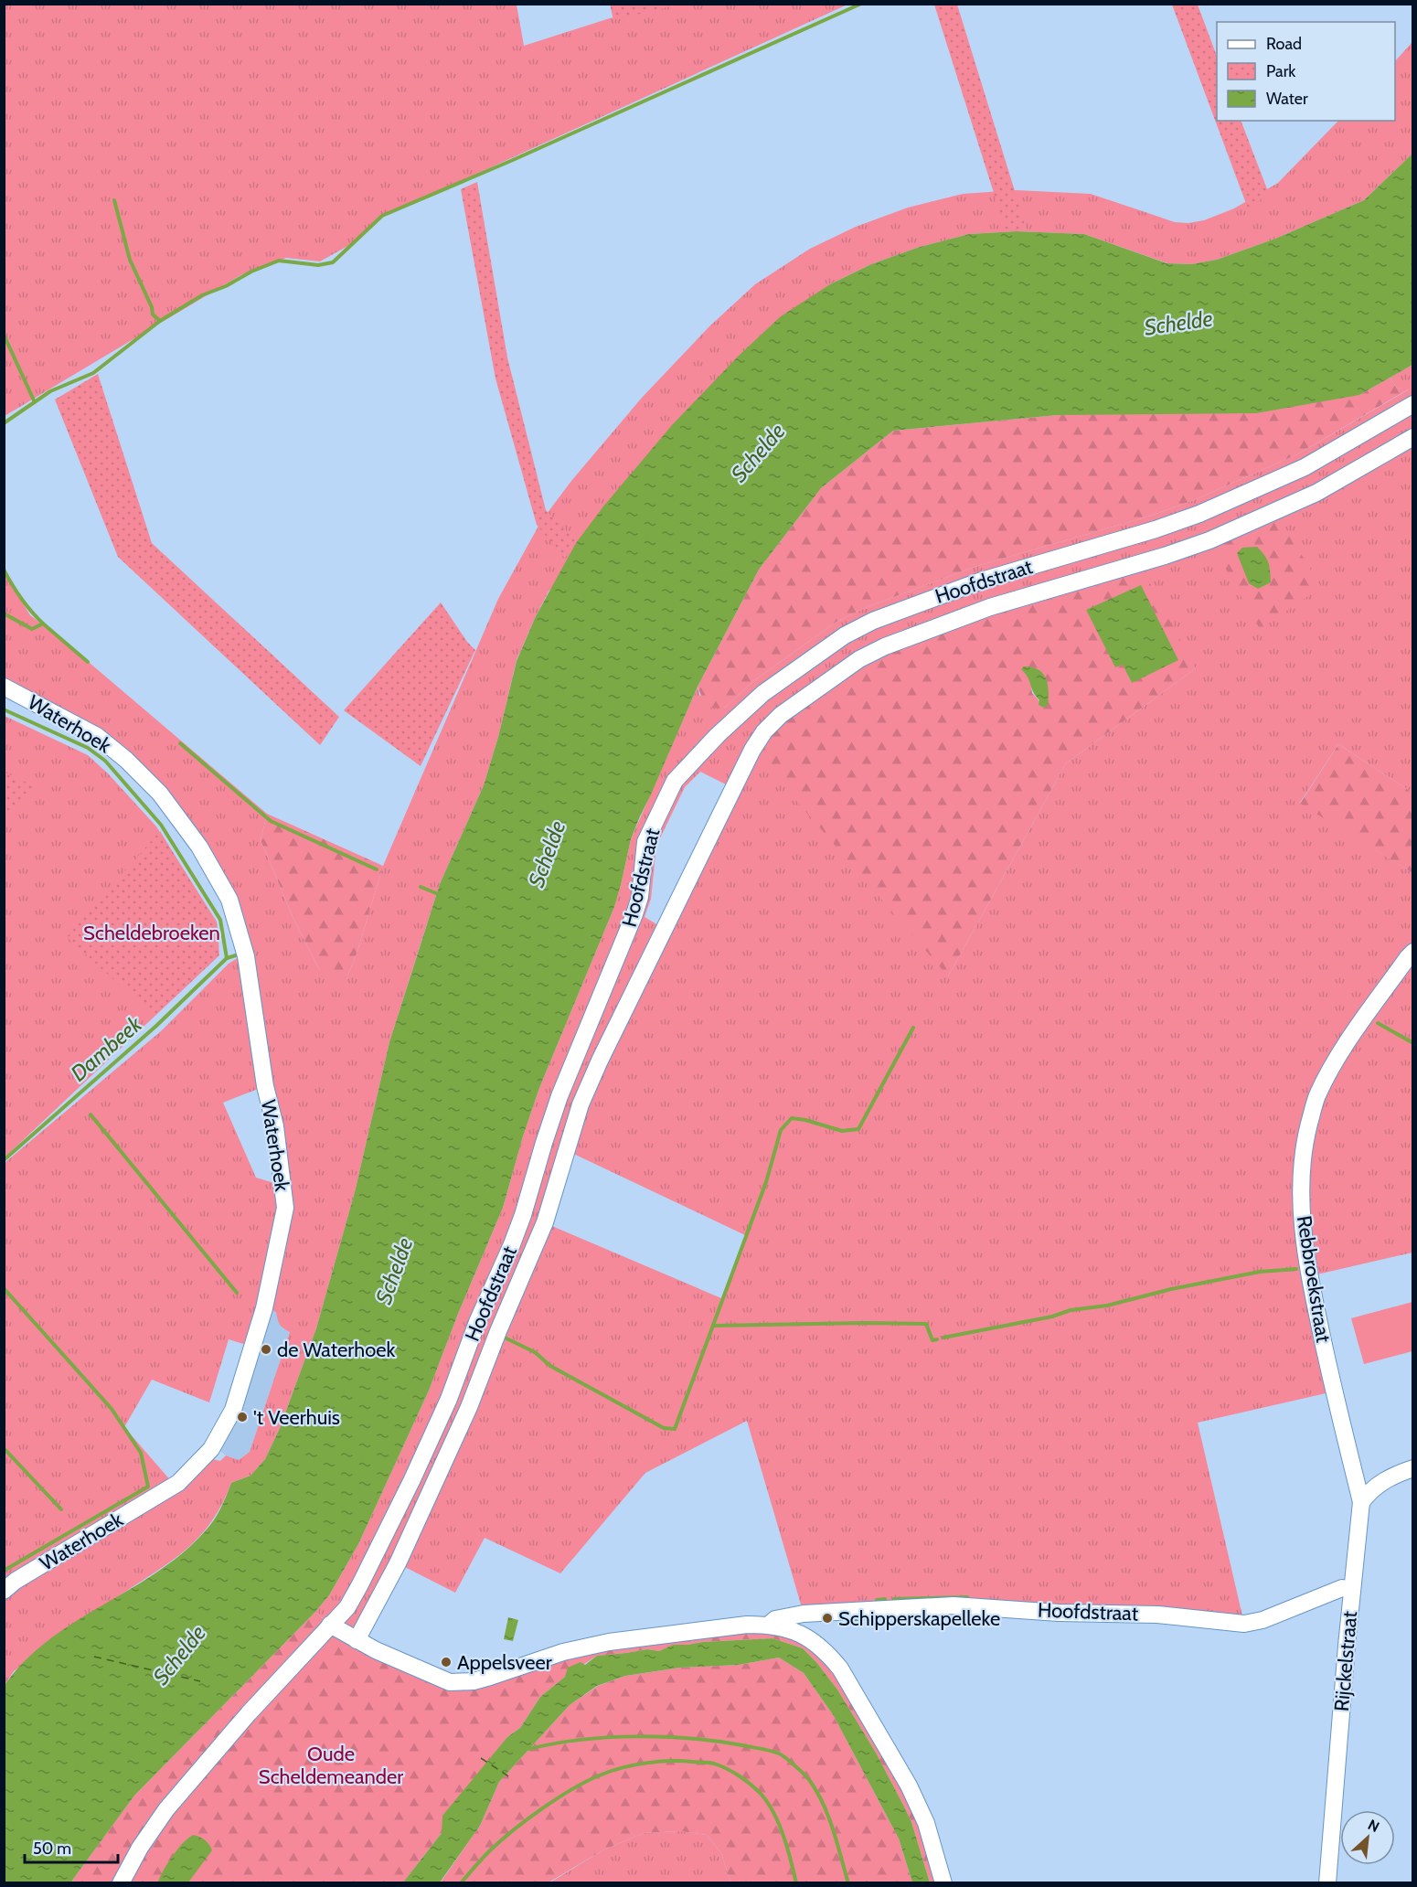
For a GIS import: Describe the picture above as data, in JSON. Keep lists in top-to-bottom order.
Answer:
{
  "streets": {
    "street": [
      "Hoofdstraat",
      "Waterhoek",
      "Rebbroekstraat",
      "Rijckelstraat"
    ]
  },
  "crossings": [
    ["Hoofdstraat", "Rijckelstraat"],
    ["Rebbroekstraat", "Rijckelstraat"]
  ],
  "water": ["Schelde", "Dambeek"],
  "parks": ["Scheldebroeken", "Oude Scheldemeander"],
  "places": [
    "de Waterhoek",
    "'t Veerhuis",
    "Schipperskapelleke",
    "Appelsveer"
  ],
  "legend": ["Road", "Park", "Water"],
  "scale_bar": "50 m",
  "north": "top right"
}
